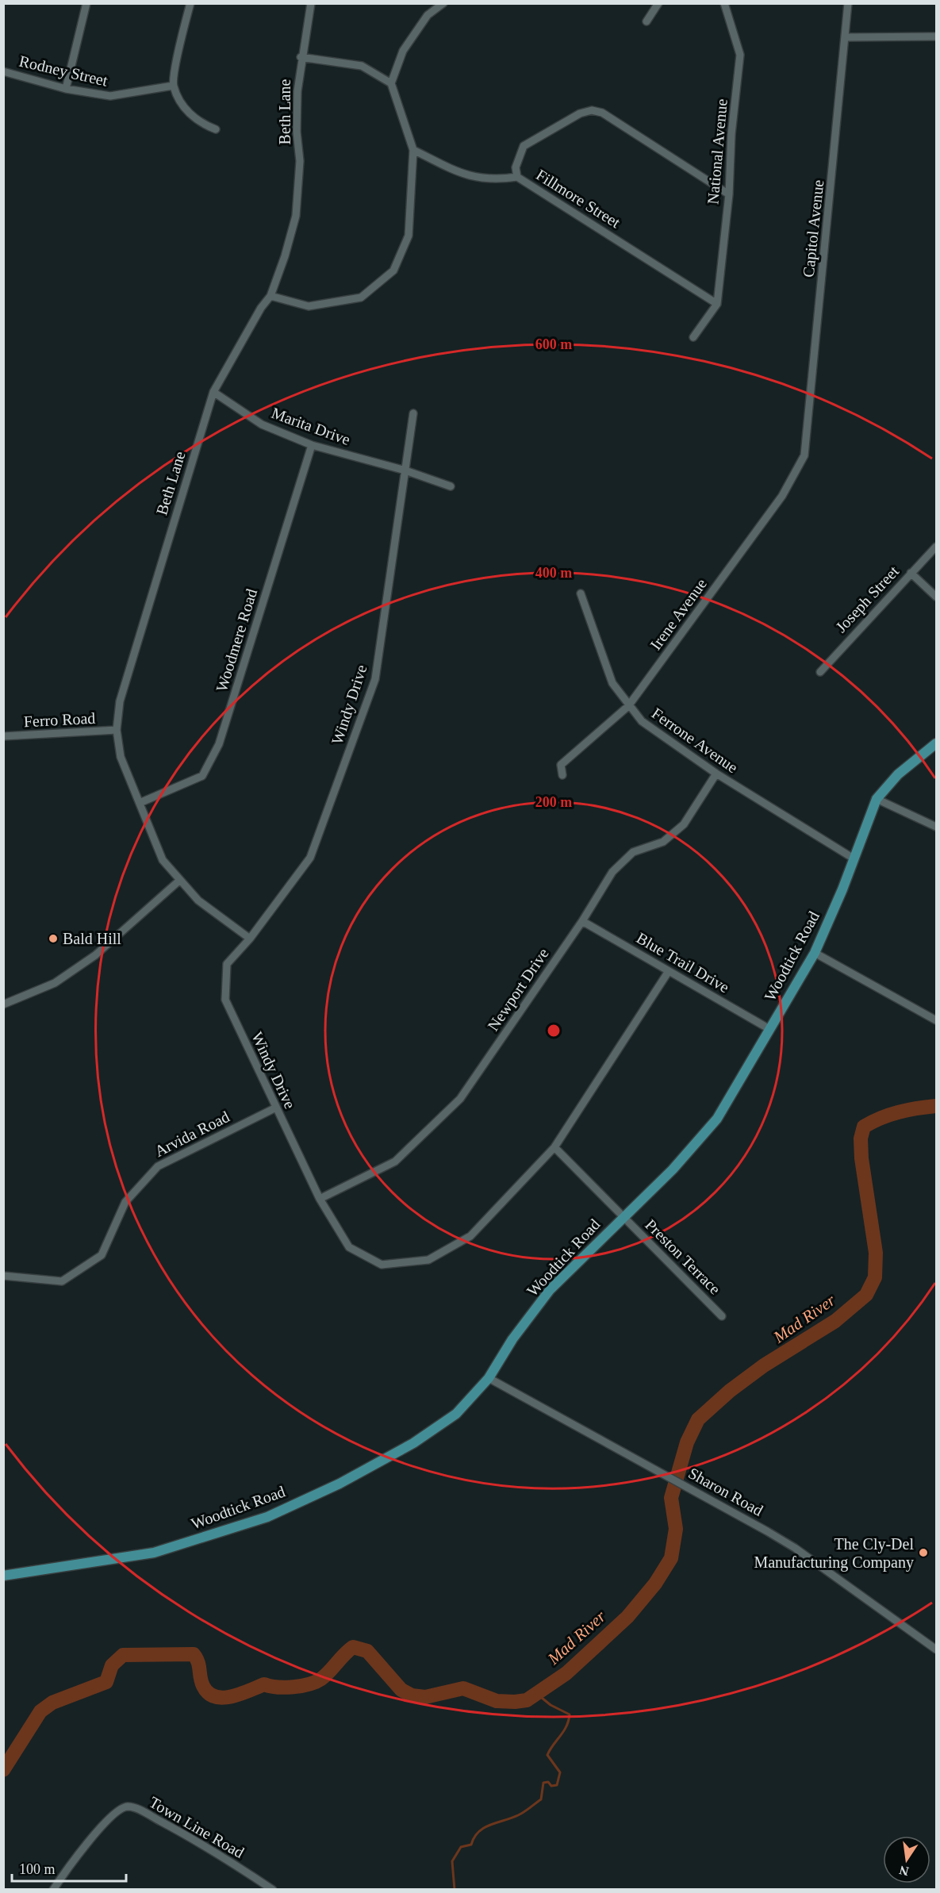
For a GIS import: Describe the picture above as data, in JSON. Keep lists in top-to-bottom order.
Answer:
{
  "streets": {
    "main road": ["Woodtick Road"],
    "street": [
      "Rodney Street",
      "Beth Lane",
      "National Avenue",
      "Fillmore Street",
      "Capitol Avenue",
      "Marita Drive",
      "Joseph Street",
      "Irene Avenue",
      "Woodmere Road",
      "Windy Drive",
      "Ferro Road",
      "Ferrone Avenue",
      "Blue Trail Drive",
      "Newport Drive",
      "Arvida Road",
      "Preston Terrace",
      "Sharon Road",
      "Town Line Road"
    ]
  },
  "crossings": [
    ["Beth Lane", "Marita Drive"],
    ["Beth Lane", "Woodmere Road"],
    ["Beth Lane", "Windy Drive"],
    ["Beth Lane", "Ferro Road"],
    ["National Avenue", "Fillmore Street"],
    ["Capitol Avenue", "Irene Avenue"],
    ["Marita Drive", "Woodmere Road"],
    ["Marita Drive", "Windy Drive"],
    ["Irene Avenue", "Ferrone Avenue"],
    ["Windy Drive", "Blue Trail Drive"],
    ["Windy Drive", "Newport Drive"],
    ["Windy Drive", "Arvida Road"],
    ["Windy Drive", "Preston Terrace"],
    ["Ferrone Avenue", "Woodtick Road"],
    ["Ferrone Avenue", "Newport Drive"],
    ["Woodtick Road", "Blue Trail Drive"],
    ["Woodtick Road", "Preston Terrace"],
    ["Woodtick Road", "Sharon Road"],
    ["Blue Trail Drive", "Newport Drive"]
  ],
  "water": ["Mad River"],
  "places": ["Bald Hill", "The Cly-Del Manufacturing Company"],
  "scale_bar": "100 m",
  "north": "bottom",
  "rings": ["600 m", "400 m", "200 m"]
}
